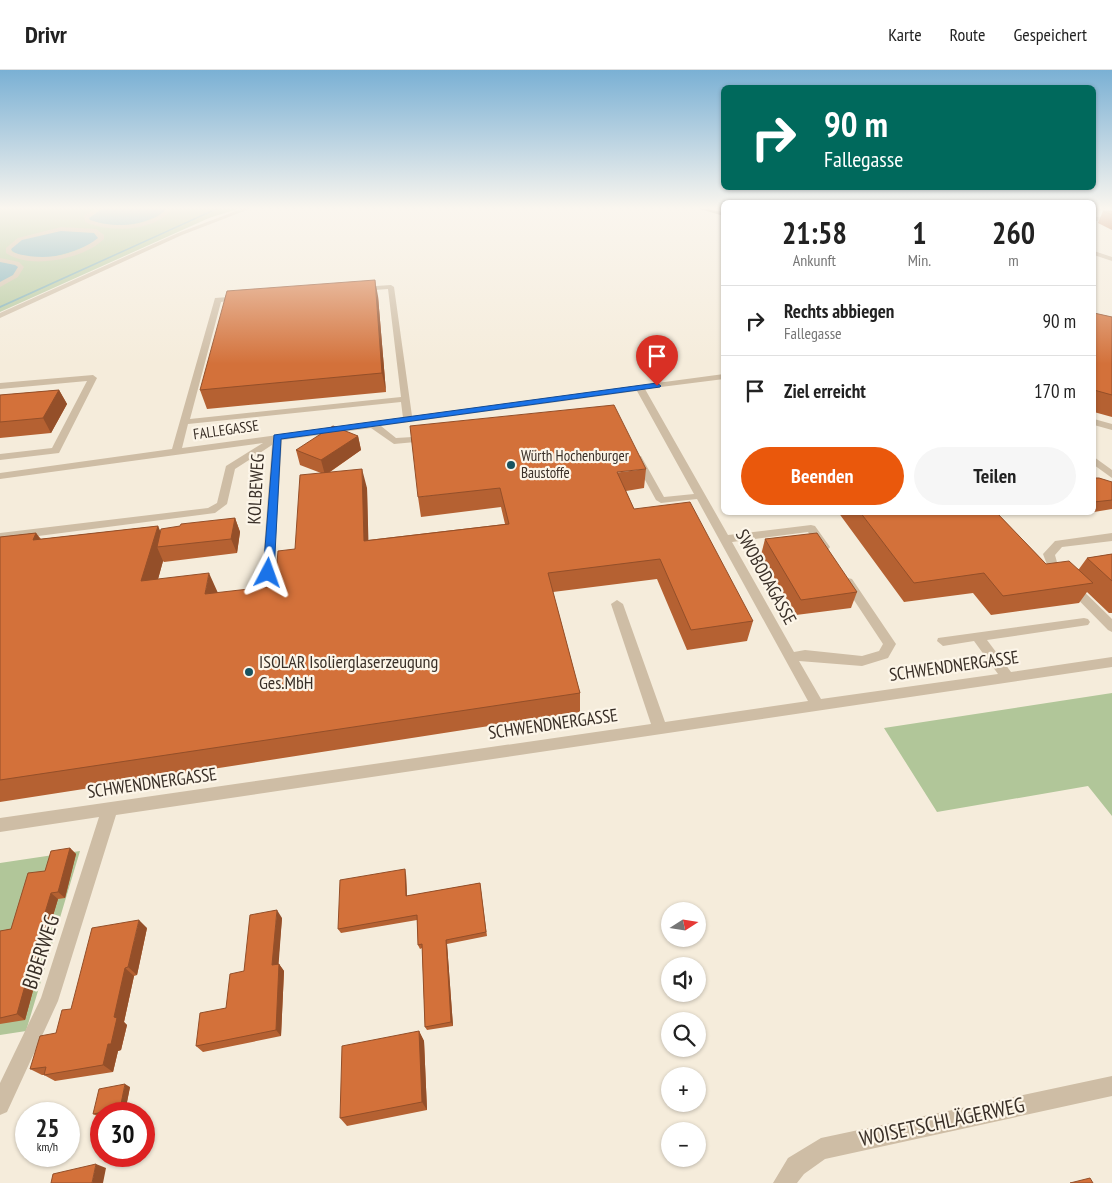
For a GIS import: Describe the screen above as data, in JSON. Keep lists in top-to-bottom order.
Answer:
{
  "streets": {
    "street": [
      "FALLEGASSE",
      "KOLBEWEG",
      "SWOBODAGASSE",
      "SCHWENDNERGASSE",
      "BIBERWEG",
      "WOISETSCHLÄGERWEG"
    ]
  },
  "crossings": [
    ["FALLEGASSE", "KOLBEWEG"],
    ["FALLEGASSE", "SWOBODAGASSE"],
    ["SWOBODAGASSE", "SCHWENDNERGASSE"],
    ["SCHWENDNERGASSE", "BIBERWEG"]
  ],
  "places": ["Würth Hochenburger Baustoffe", "ISOLAR Isolierglaserzeugung Ges.MbH"],
  "north": "right",
  "page": {
    "header": "Drivr",
    "nav": ["Karte", "Route", "Gespeichert"],
    "turn": ["90 m", "Fallegasse"],
    "eta": [
      "21:58",
      "Ankunft",
      "1",
      "Min.",
      "260",
      "m"
    ],
    "list": [
      {
        "name": "Rechts abbiegen",
        "note": "Fallegasse",
        "value": "90 m"
      },
      {
        "name": "Ziel erreicht",
        "value": "170 m"
      }
    ],
    "buttons": ["Beenden", "Teilen"],
    "map_buttons": ["+", "−"],
    "speed": "25 km/h",
    "limit": "30"
  }
}
